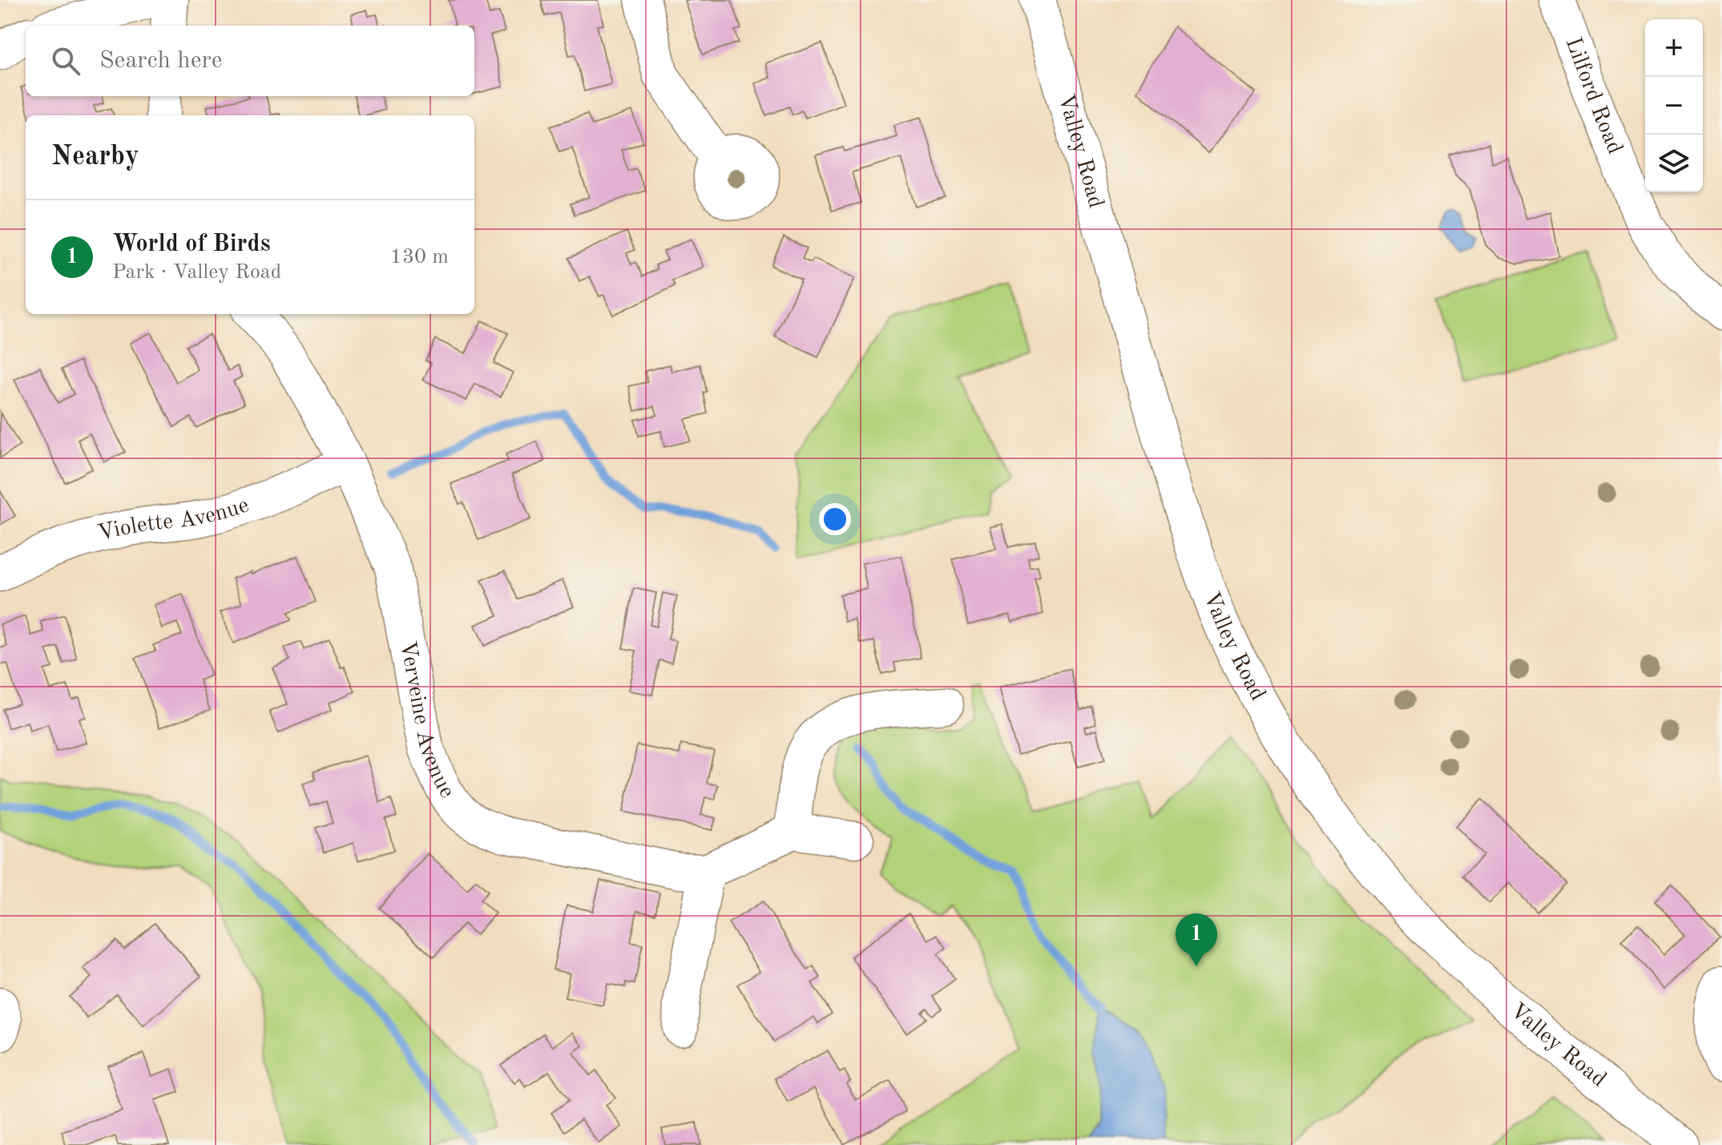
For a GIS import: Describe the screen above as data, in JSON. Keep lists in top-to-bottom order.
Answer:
{
  "streets": {
    "street": [
      "Lilford Road",
      "Valley Road",
      "Violette Avenue",
      "Verveine Avenue"
    ]
  },
  "crossings": [
    ["Violette Avenue", "Verveine Avenue"]
  ],
  "page": {
    "map_buttons": ["+", "−"],
    "search": "Search here",
    "heading": "Nearby",
    "list": [
      {
        "mark": "1",
        "name": "World of Birds",
        "note": "Park · Valley Road",
        "value": "130 m"
      }
    ],
    "pins": "1"
  }
}
